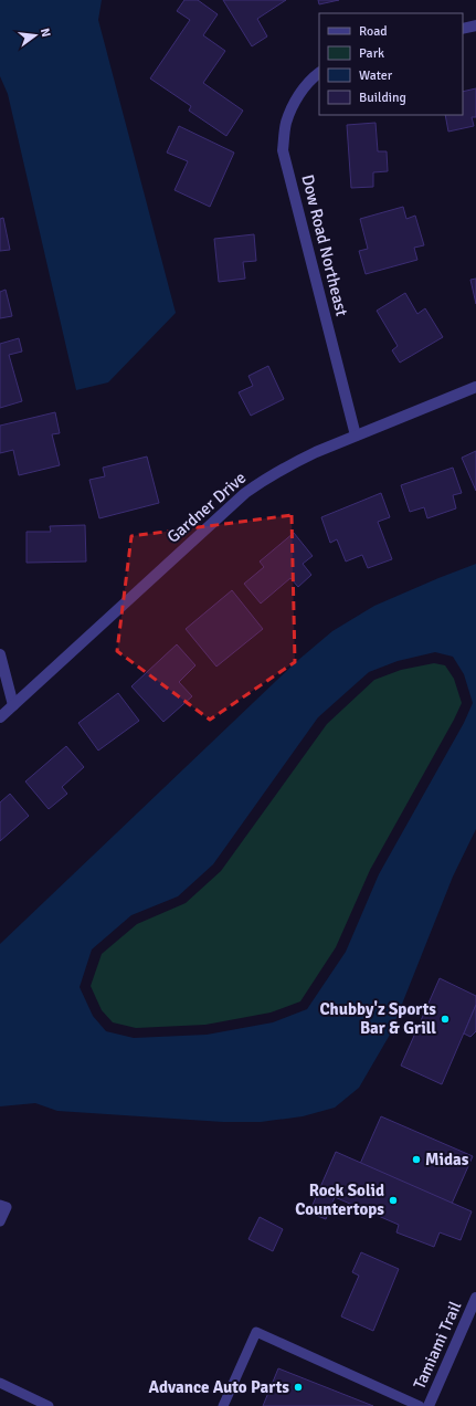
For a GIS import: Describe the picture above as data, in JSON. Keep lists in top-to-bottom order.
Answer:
{
  "streets": {
    "street": ["Dow Road Northeast", "Gardner Drive", "Tamiami Trail"]
  },
  "crossings": [
    ["Dow Road Northeast", "Gardner Drive"]
  ],
  "places": [
    "Chubby'z Sports Bar & Grill",
    "Midas",
    "Rock Solid Countertops",
    "Advance Auto Parts"
  ],
  "legend": [
    "Road",
    "Park",
    "Water",
    "Building"
  ],
  "north": "right"
}
